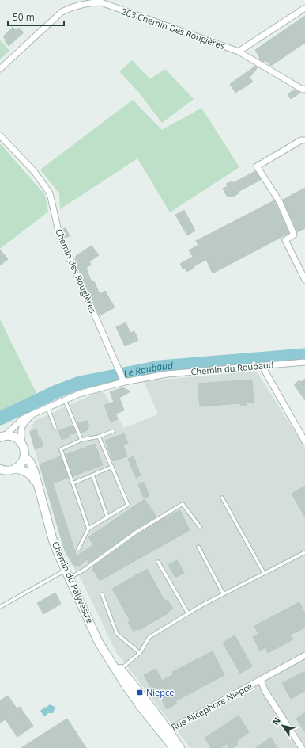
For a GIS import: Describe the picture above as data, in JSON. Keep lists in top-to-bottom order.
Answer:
{
  "streets": {
    "street": [
      "263 Chemin Des Rougières",
      "Chemin des Rougières",
      "Chemin du Roubaud",
      "Chemin du Palyvestre",
      "Rue Nicephore Niepce"
    ]
  },
  "crossings": [
    ["Chemin des Rougières", "Chemin du Roubaud"],
    ["Chemin du Palyvestre", "Rue Nicephore Niepce"]
  ],
  "water": ["Le Roubaud"],
  "places": {
    "transit": ["Niepce"]
  },
  "scale_bar": "50 m",
  "north": "top left"
}
